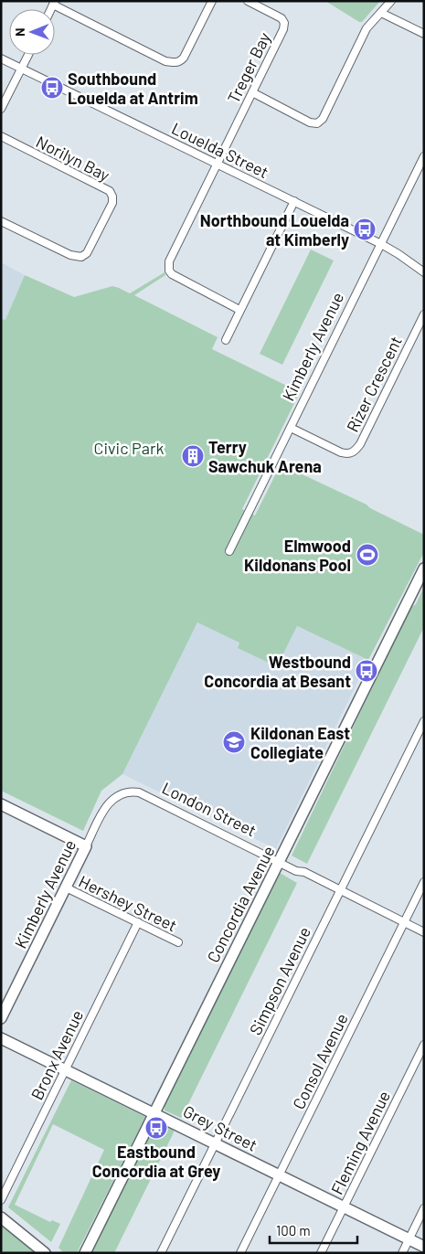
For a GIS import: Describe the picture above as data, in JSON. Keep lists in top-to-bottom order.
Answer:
{
  "streets": {
    "main road": ["Kimberly Avenue", "Concordia Avenue", "Grey Street"],
    "street": [
      "Treger Bay",
      "Louelda Street",
      "Norilyn Bay",
      "Rizer Crescent",
      "London Street",
      "Hershey Street",
      "Simpson Avenue",
      "Bronx Avenue",
      "Consol Avenue",
      "Fleming Avenue"
    ]
  },
  "crossings": [
    ["Treger Bay", "Louelda Street"],
    ["Louelda Street", "Kimberly Avenue"],
    ["Kimberly Avenue", "Rizer Crescent"],
    ["Kimberly Avenue", "London Street"],
    ["Kimberly Avenue", "Hershey Street"],
    ["London Street", "Concordia Avenue"],
    ["London Street", "Simpson Avenue"],
    ["London Street", "Consol Avenue"],
    ["Hershey Street", "Bronx Avenue"],
    ["Concordia Avenue", "Grey Street"],
    ["Simpson Avenue", "Grey Street"],
    ["Bronx Avenue", "Grey Street"],
    ["Consol Avenue", "Grey Street"],
    ["Grey Street", "Fleming Avenue"]
  ],
  "parks": ["Civic Park"],
  "places": {
    "bus stop": [
      "Southbound Louelda at Antrim",
      "Northbound Louelda at Kimberly",
      "Westbound Concordia at Besant",
      "Eastbound Concordia at Grey"
    ],
    "building": ["Terry Sawchuk Arena"],
    "sports": ["Elmwood Kildonans Pool"],
    "school or university": ["Kildonan East Collegiate"]
  },
  "scale_bar": "100 m",
  "north": "left"
}
